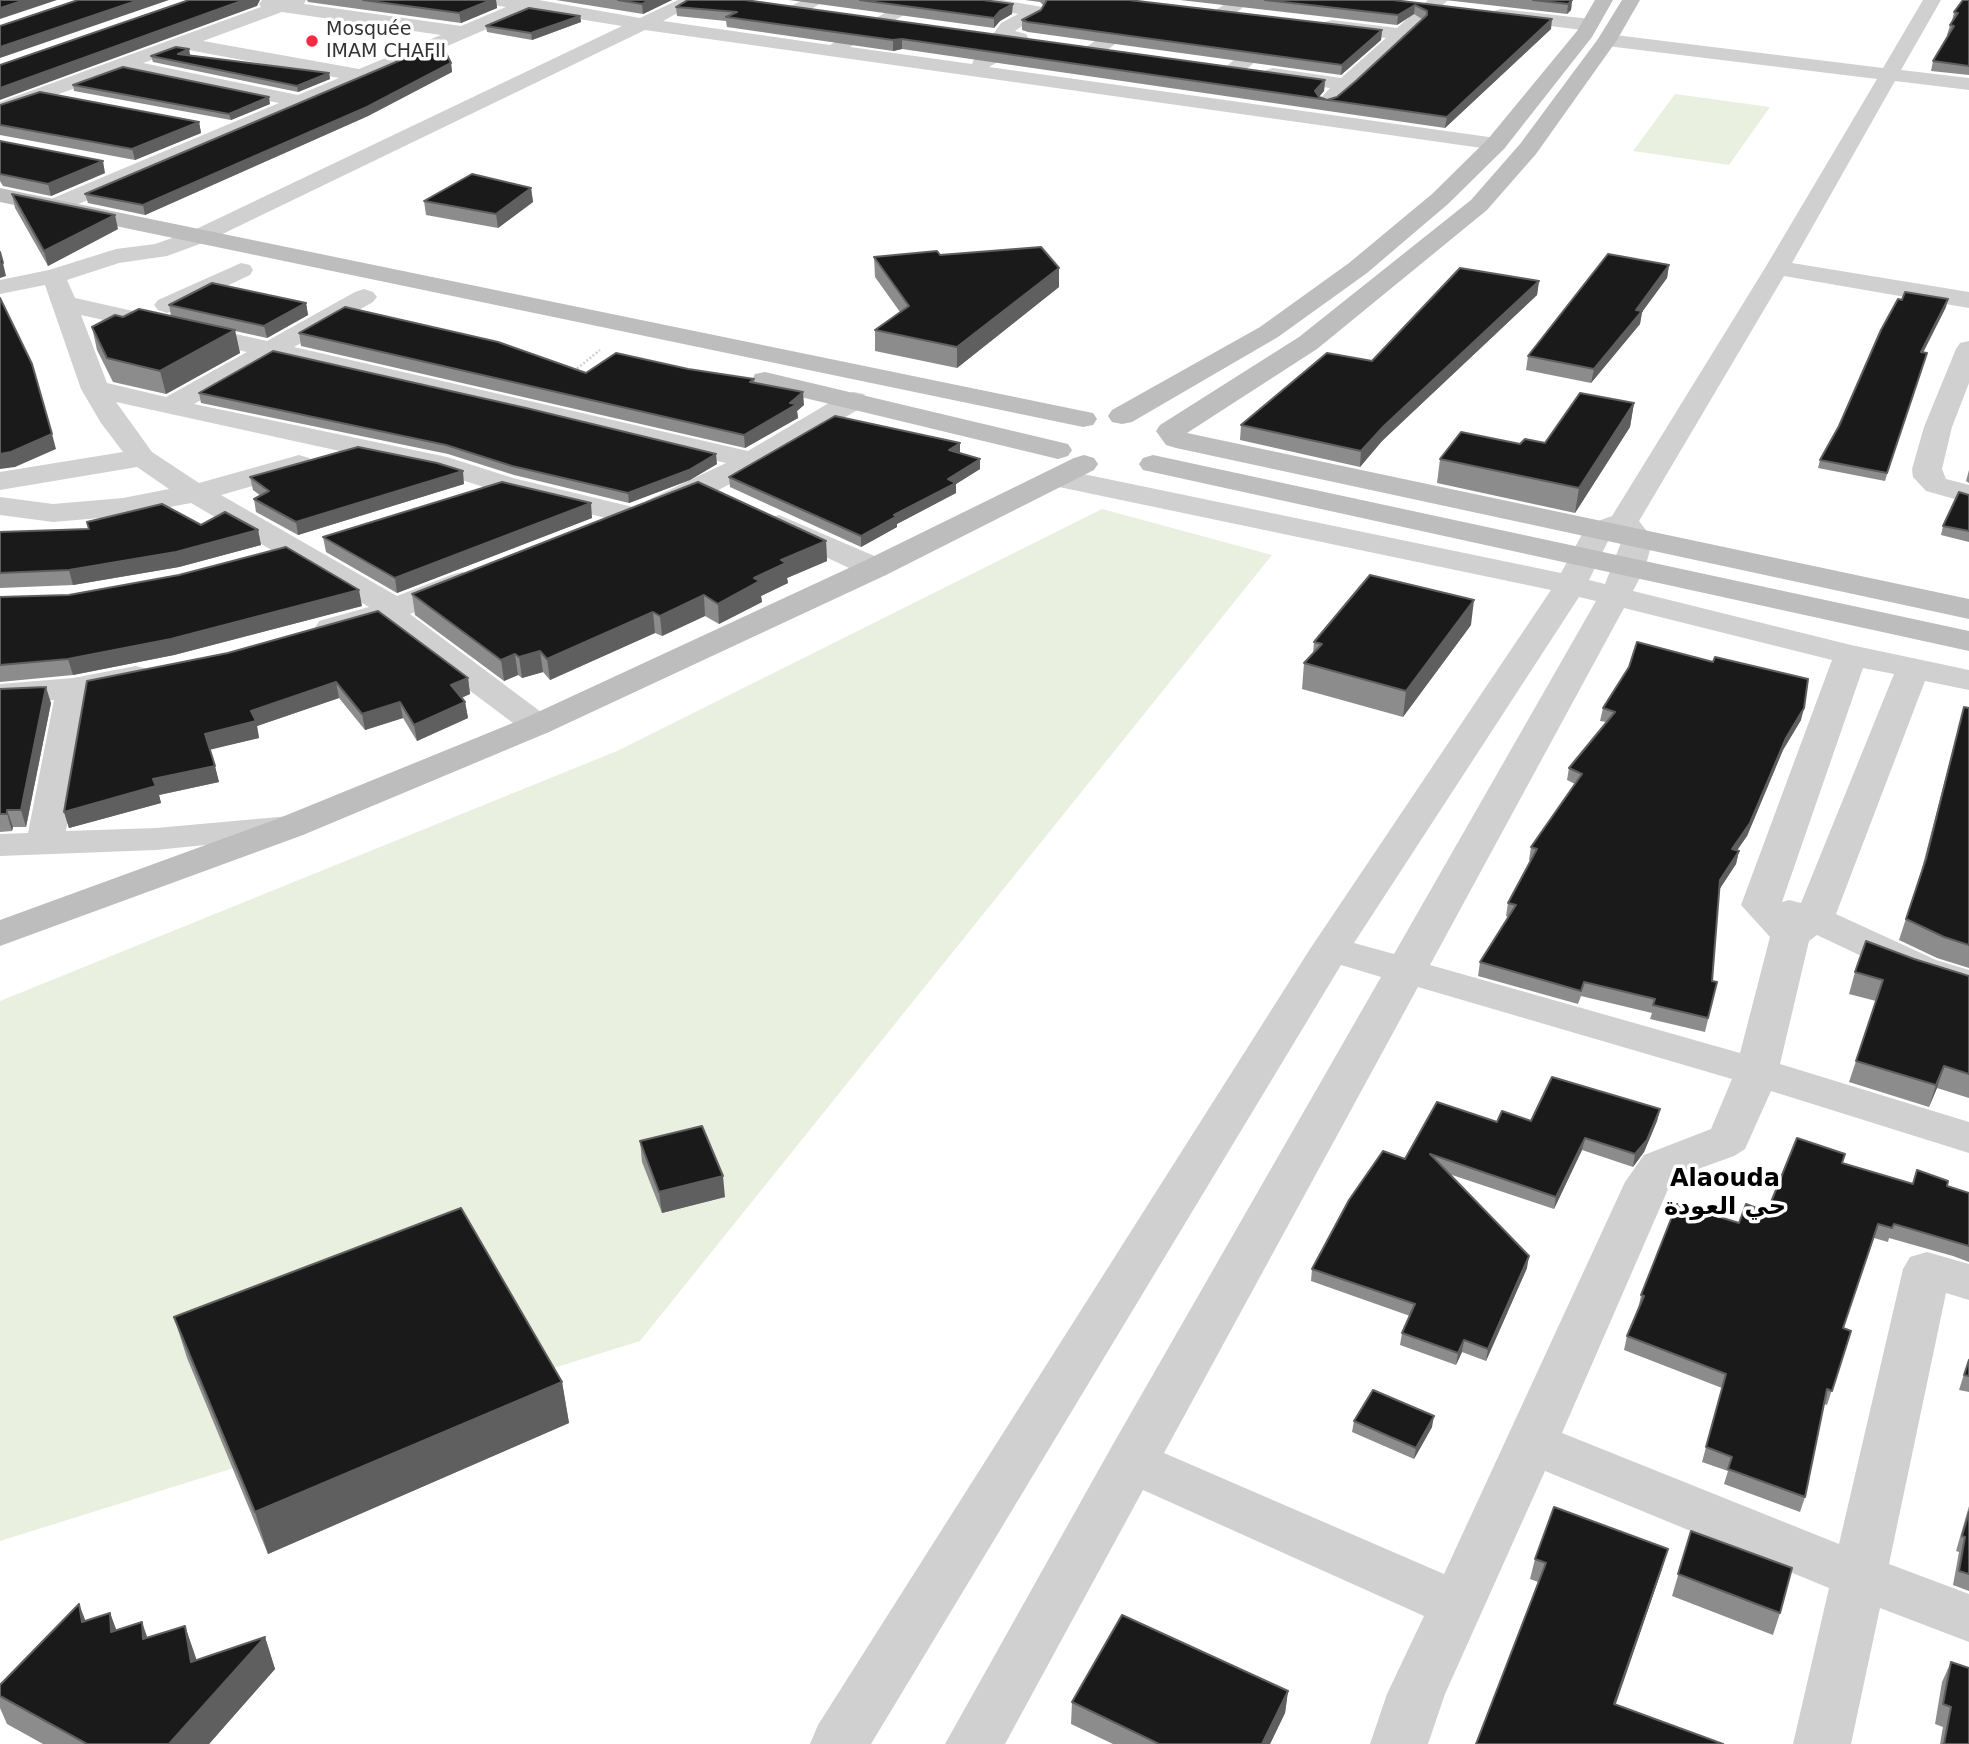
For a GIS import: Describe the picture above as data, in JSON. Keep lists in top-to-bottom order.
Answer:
{
  "districts": ["Alaouda حي العودة"],
  "places": ["Mosquée IMAM CHAFII"]
}
